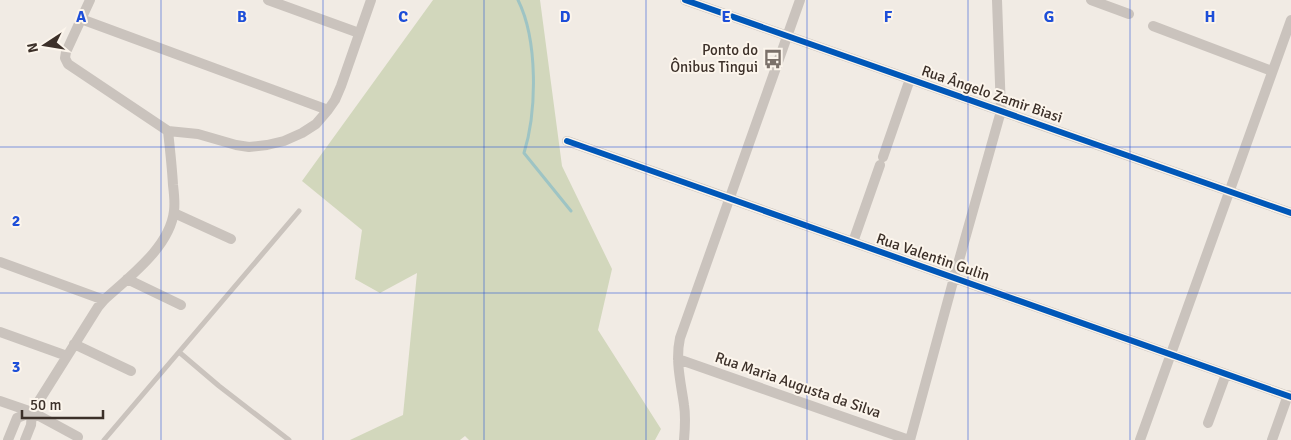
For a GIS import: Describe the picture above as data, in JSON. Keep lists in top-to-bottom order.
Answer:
{
  "streets": {
    "street": ["Rua Ângelo Zamir Biasi", "Rua Valentin Gulin", "Rua Maria Augusta da Silva"]
  },
  "places": {
    "bus stop": ["Ponto do Ônibus Tingui"]
  },
  "scale_bar": "50 m",
  "north": "left",
  "grid": {
    "columns": [
      "A",
      "B",
      "C",
      "D",
      "E",
      "F",
      "G",
      "H"
    ],
    "rows": ["2", "3"]
  }
}
